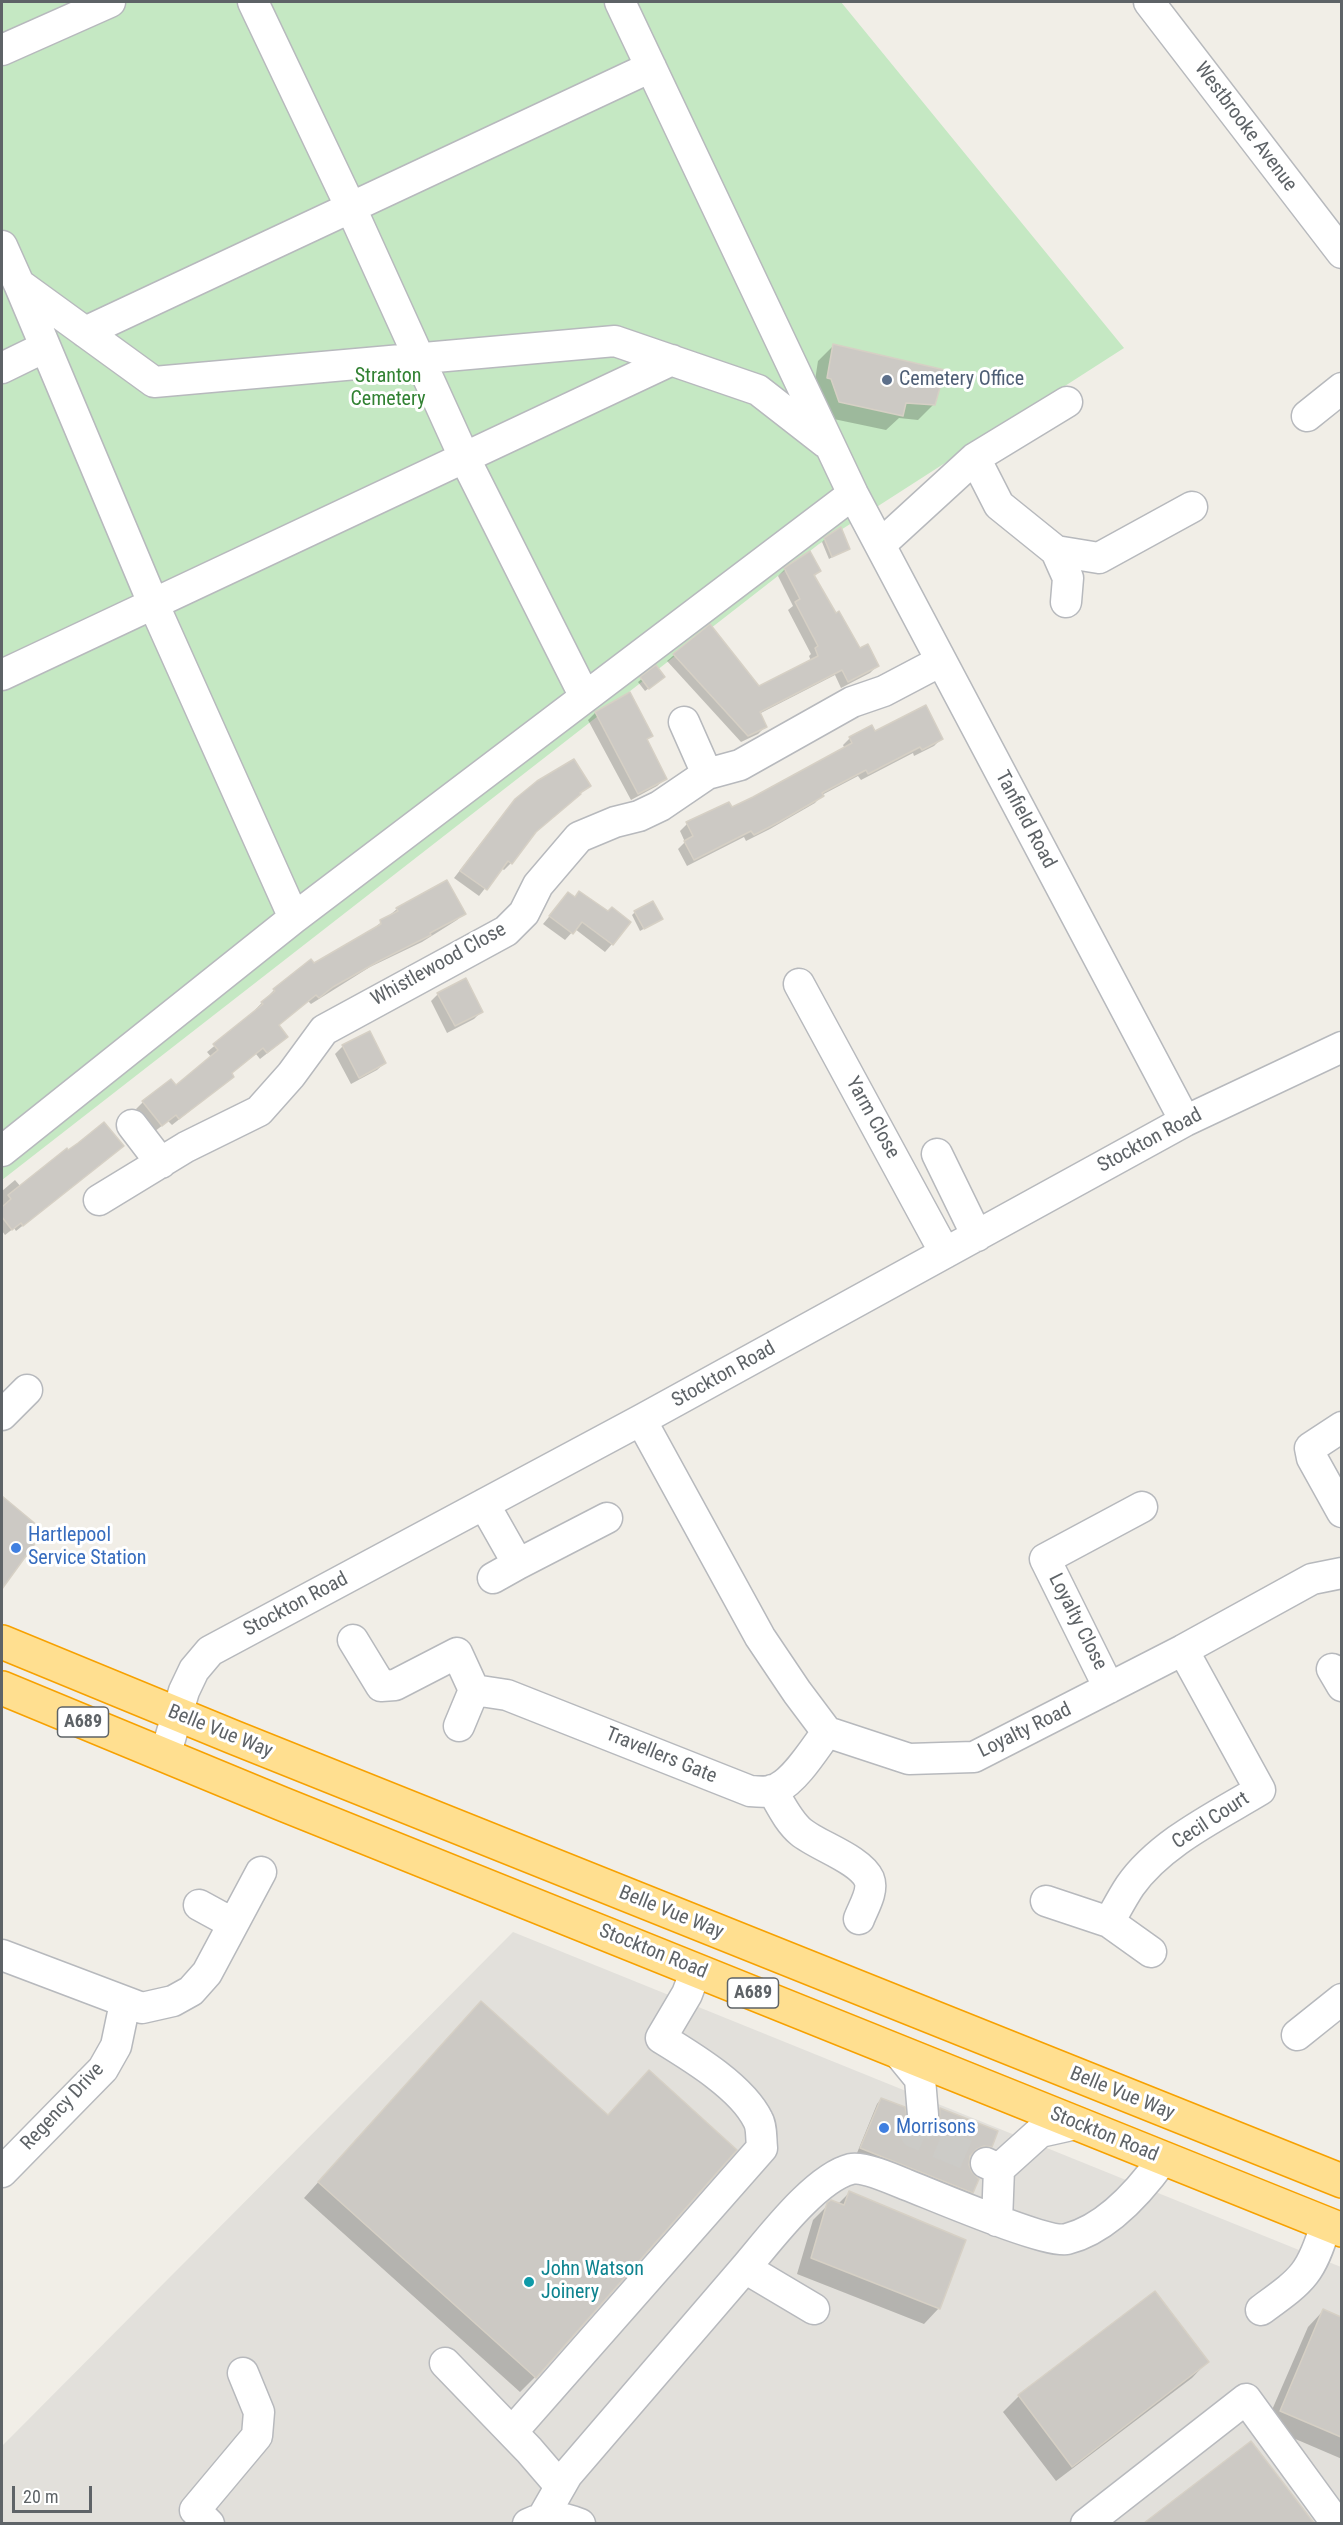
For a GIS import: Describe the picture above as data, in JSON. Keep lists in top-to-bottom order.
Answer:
{
  "streets": {
    "highway": ["Stockton Road", "A689", "Belle Vue Way"],
    "street": [
      "Westbrooke Avenue",
      "Tanfield Road",
      "Whistlewood Close",
      "Yarm Close",
      "Loyalty Close",
      "Loyalty Road",
      "Travellers Gate",
      "Cecil Court",
      "Regency Drive"
    ]
  },
  "crossings": [
    ["Tanfield Road", "Whistlewood Close"],
    ["Tanfield Road", "Stockton Road"],
    ["Yarm Close", "Stockton Road"],
    ["Stockton Road", "Belle Vue Way"],
    ["Loyalty Close", "Loyalty Road"],
    ["Loyalty Road", "Cecil Court"]
  ],
  "parks": ["Stranton Cemetery"],
  "places": [
    "Cemetery Office",
    "Hartlepool Service Station",
    "Morrisons",
    "John Watson Joinery"
  ],
  "scale_bar": "20 m"
}
